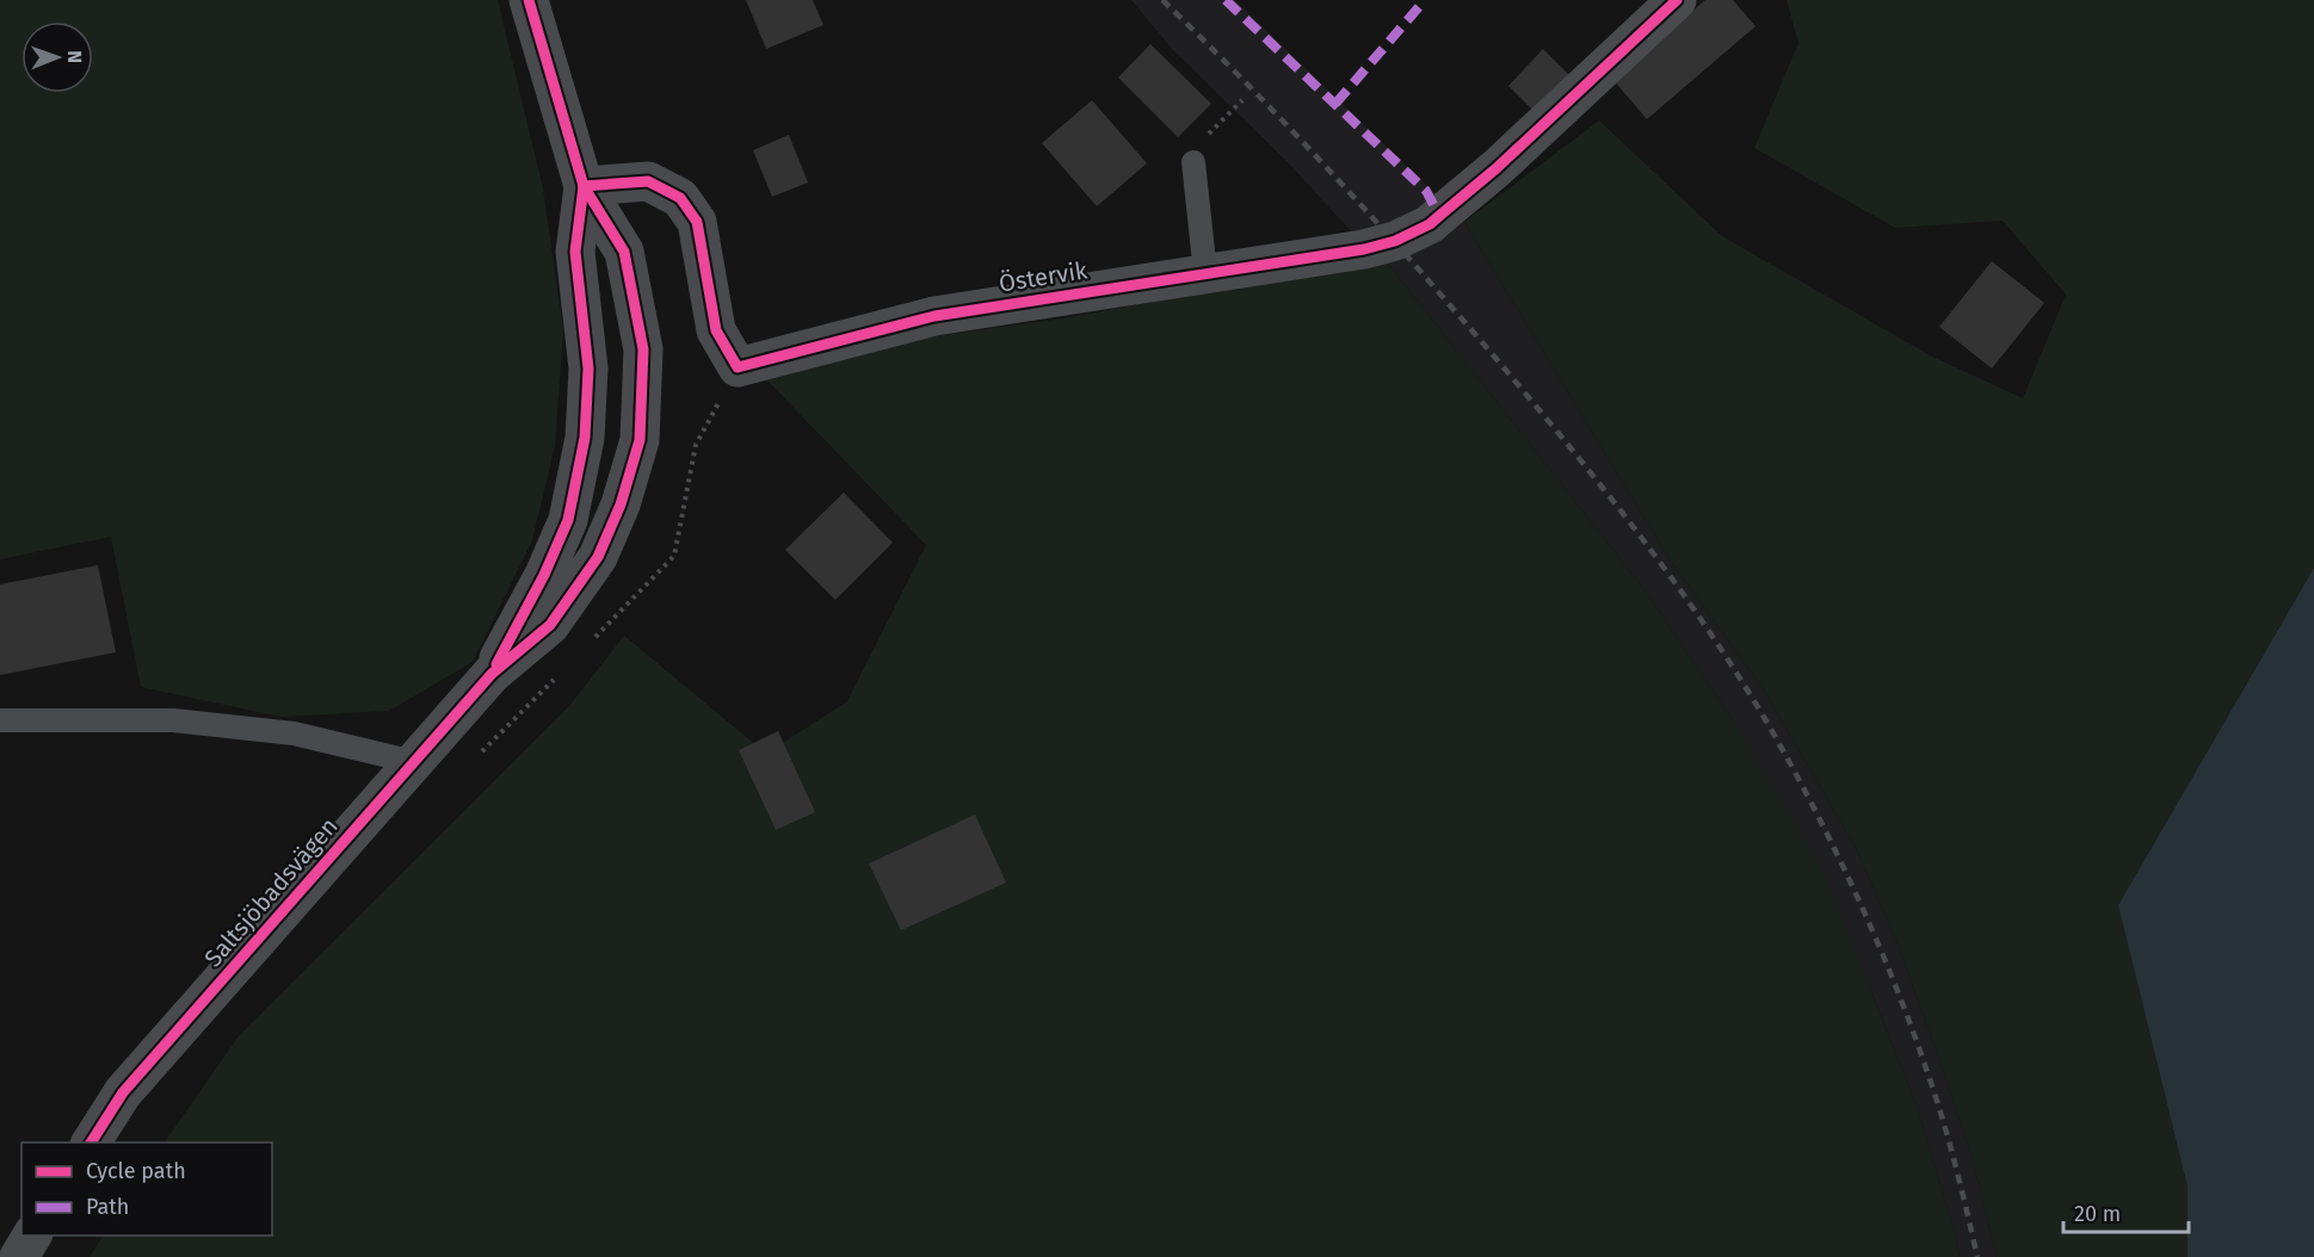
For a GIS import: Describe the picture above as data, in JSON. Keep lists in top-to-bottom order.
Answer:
{
  "streets": {
    "street": ["Östervik", "Saltsjöbadsvägen"]
  },
  "crossings": [
    ["Östervik", "Saltsjöbadsvägen"]
  ],
  "legend": ["Cycle path", "Path"],
  "scale_bar": "20 m",
  "north": "right"
}
